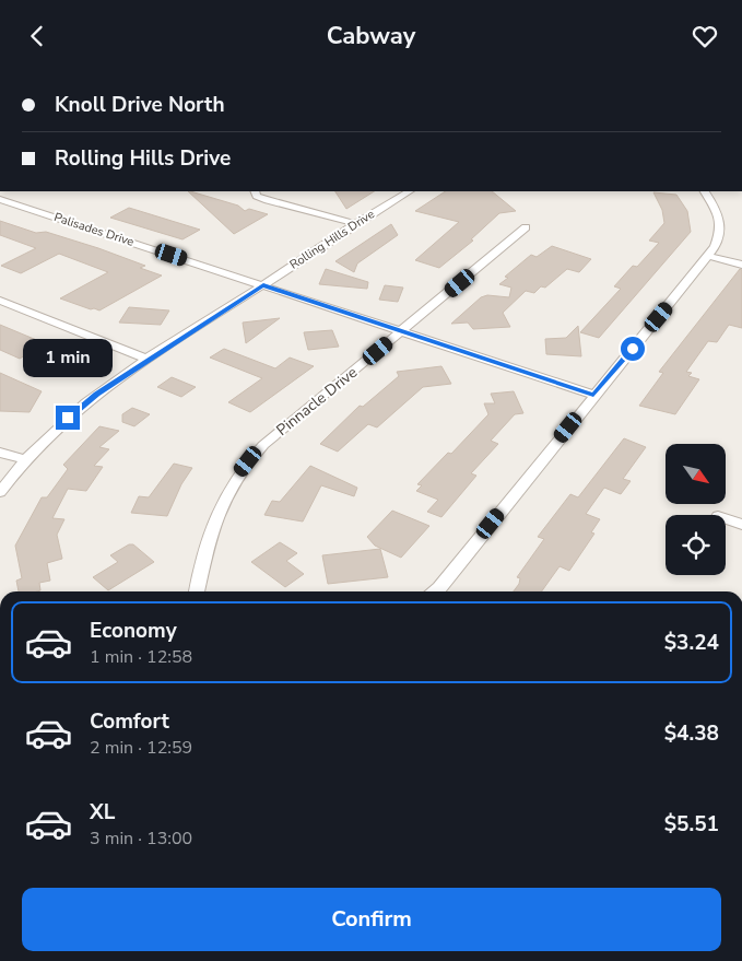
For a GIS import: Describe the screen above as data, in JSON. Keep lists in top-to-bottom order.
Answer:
{
  "streets": {
    "street": ["Palisades Drive", "Rolling Hills Drive", "Pinnacle Drive"]
  },
  "crossings": [
    ["Palisades Drive", "Rolling Hills Drive"],
    ["Palisades Drive", "Pinnacle Drive"]
  ],
  "north": "bottom right",
  "page": {
    "header": "Cabway",
    "banner": ["Knoll Drive North", "Rolling Hills Drive"],
    "bubble": "1 min",
    "list": [
      {
        "name": "Economy",
        "note": "1 min · 12:58",
        "value": "$3.24"
      },
      {
        "name": "Comfort",
        "note": "2 min · 12:59",
        "value": "$4.38"
      },
      {
        "name": "XL",
        "note": "3 min · 13:00",
        "value": "$5.51"
      }
    ],
    "buttons": "Confirm"
  }
}
